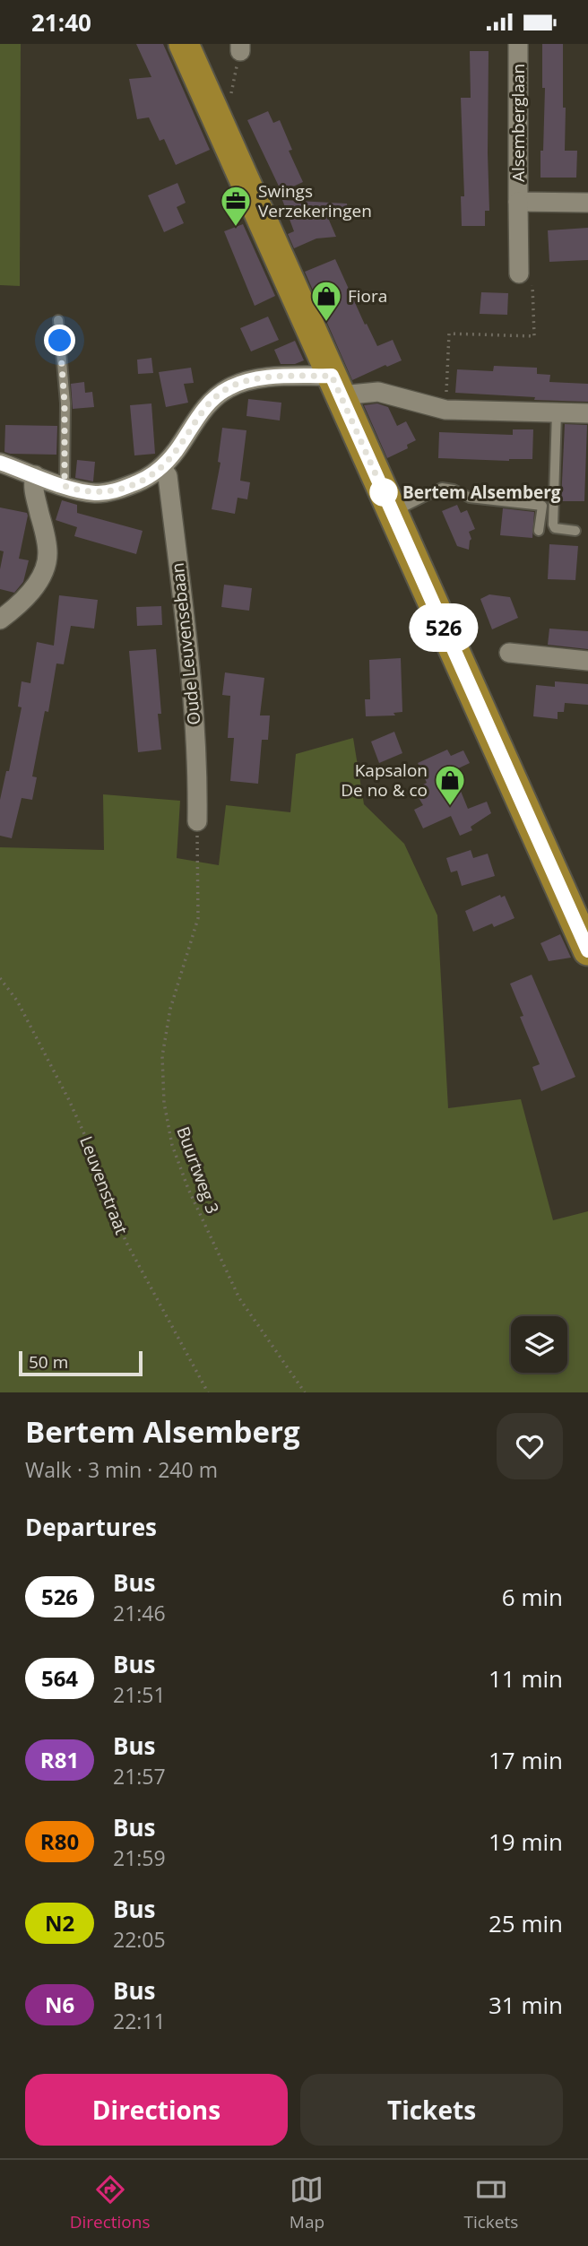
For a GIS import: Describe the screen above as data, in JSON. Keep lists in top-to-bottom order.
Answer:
{
  "streets": {
    "street": ["Alsemberglaan", "Oude Leuvensebaan"],
    "path": ["Buurtweg 3", "Leuvenstraat"]
  },
  "crossings": [
    ["Oude Leuvensebaan", "Buurtweg 3"]
  ],
  "places": {
    "office": ["Swings Verzekeringen"],
    "shop": ["Fiora", "Kapsalon De no & co"],
    "other": ["Bertem Alsemberg"]
  },
  "lines": ["bus line 526"],
  "scale_bar": "50 m",
  "page": {
    "status": "21:40",
    "on_map": "526",
    "scale": "50 m",
    "heading": [
      ["Bertem Alsemberg", "Walk · 3 min · 240 m"],
      "Departures"
    ],
    "list": [
      {
        "mark": "526",
        "name": "Bus",
        "note": "21:46",
        "value": "6 min"
      },
      {
        "mark": "564",
        "name": "Bus",
        "note": "21:51",
        "value": "11 min"
      },
      {
        "mark": "R81",
        "name": "Bus",
        "note": "21:57",
        "value": "17 min"
      },
      {
        "mark": "R80",
        "name": "Bus",
        "note": "21:59",
        "value": "19 min"
      },
      {
        "mark": "N2",
        "name": "Bus",
        "note": "22:05",
        "value": "25 min"
      },
      {
        "mark": "N6",
        "name": "Bus",
        "note": "22:11",
        "value": "31 min"
      }
    ],
    "buttons": ["Directions", "Tickets"],
    "tabs": ["Directions", "Map", "Tickets"]
  }
}
